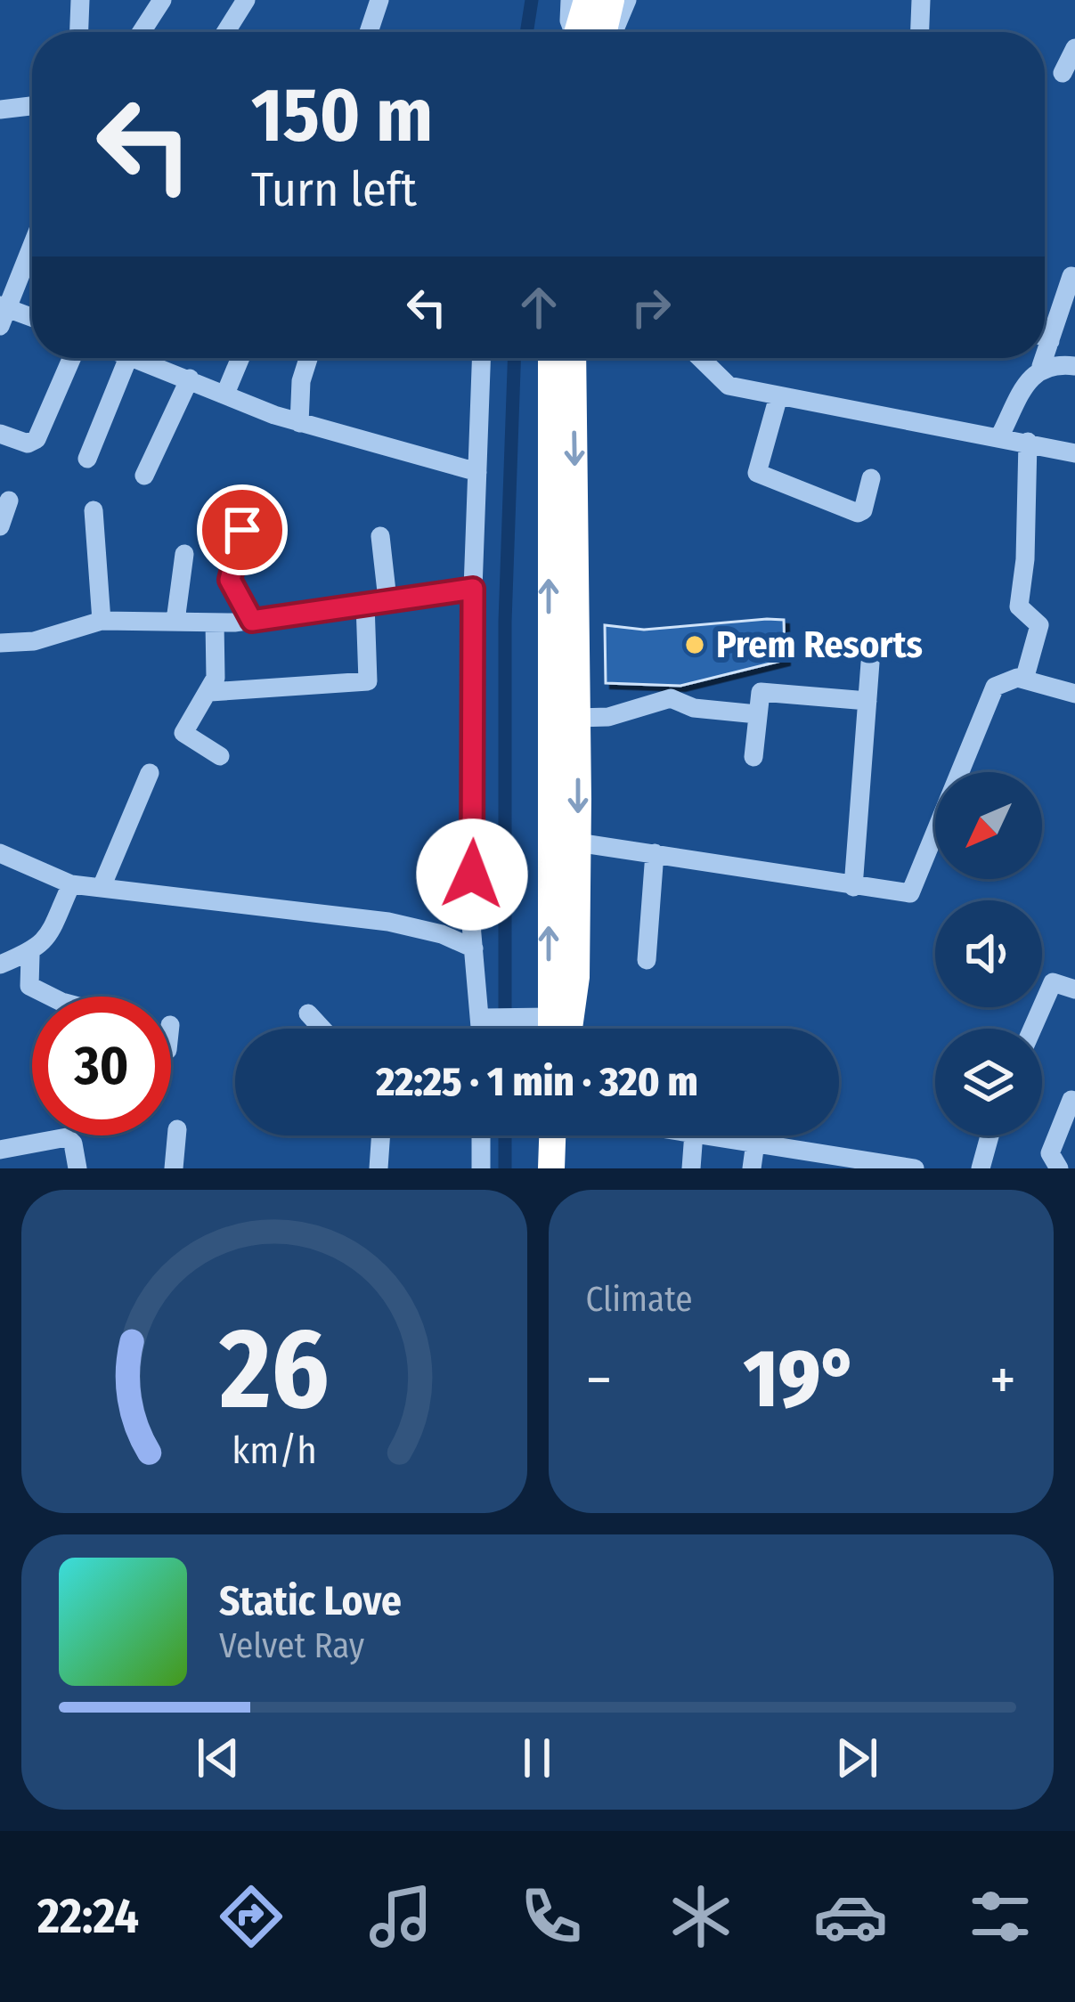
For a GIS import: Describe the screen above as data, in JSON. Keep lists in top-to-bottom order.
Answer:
{
  "places": ["Prem Resorts"],
  "north": "bottom left",
  "page": {
    "turn": ["150 m", "Turn left"],
    "limit": "30",
    "trip": "22:25 · 1 min · 320 m",
    "tile": "Climate",
    "heat": ["−", "19°", "+"],
    "song": ["Static Love", "Velvet Ray"],
    "tabs": "22:24",
    "gauge": ["26", "km/h"]
  }
}
